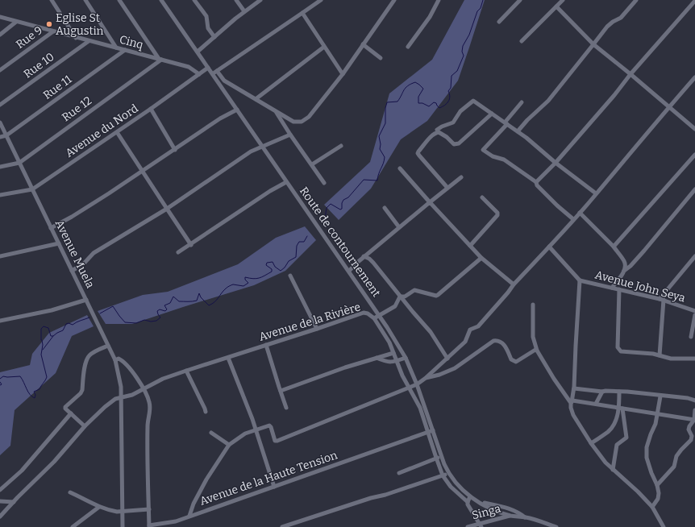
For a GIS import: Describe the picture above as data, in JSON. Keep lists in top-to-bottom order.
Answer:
{
  "streets": {
    "street": [
      "Rue 9",
      "Cinq",
      "Rue 10",
      "Rue 11",
      "Rue 12",
      "Avenue du Nord",
      "Route de contournement",
      "Avenue Muela",
      "Avenue John Seya",
      "Avenue de la Rivière",
      "Avenue de la Haute Tension",
      "Singa"
    ]
  },
  "crossings": [
    ["Rue 9", "Cinq"],
    ["Cinq", "Rue 10"],
    ["Cinq", "Rue 11"],
    ["Cinq", "Rue 12"],
    ["Cinq", "Avenue du Nord"],
    ["Rue 11", "Avenue Muela"],
    ["Rue 12", "Avenue Muela"],
    ["Avenue du Nord", "Route de contournement"],
    ["Avenue du Nord", "Avenue Muela"],
    ["Route de contournement", "Avenue de la Rivière"],
    ["Route de contournement", "Avenue de la Haute Tension"],
    ["Route de contournement", "Singa"],
    ["Avenue Muela", "Avenue de la Rivière"],
    ["Avenue Muela", "Avenue de la Haute Tension"],
    ["Avenue de la Rivière", "Avenue de la Haute Tension"]
  ],
  "places": ["Eglise St Augustin"]
}
